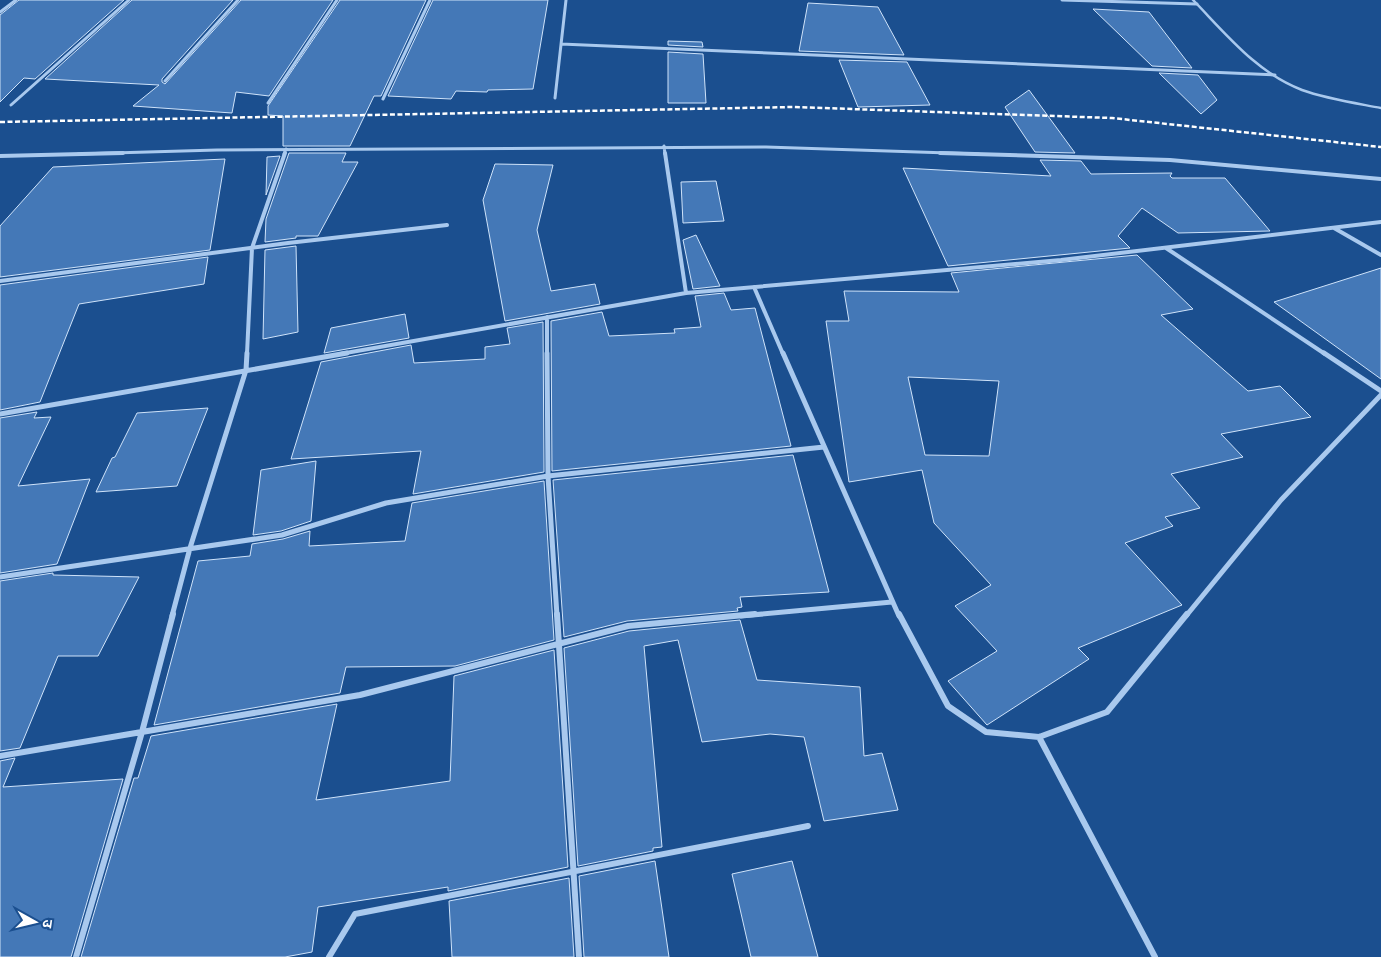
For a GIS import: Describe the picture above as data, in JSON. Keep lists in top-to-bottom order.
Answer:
{
  "north": "right"
}
